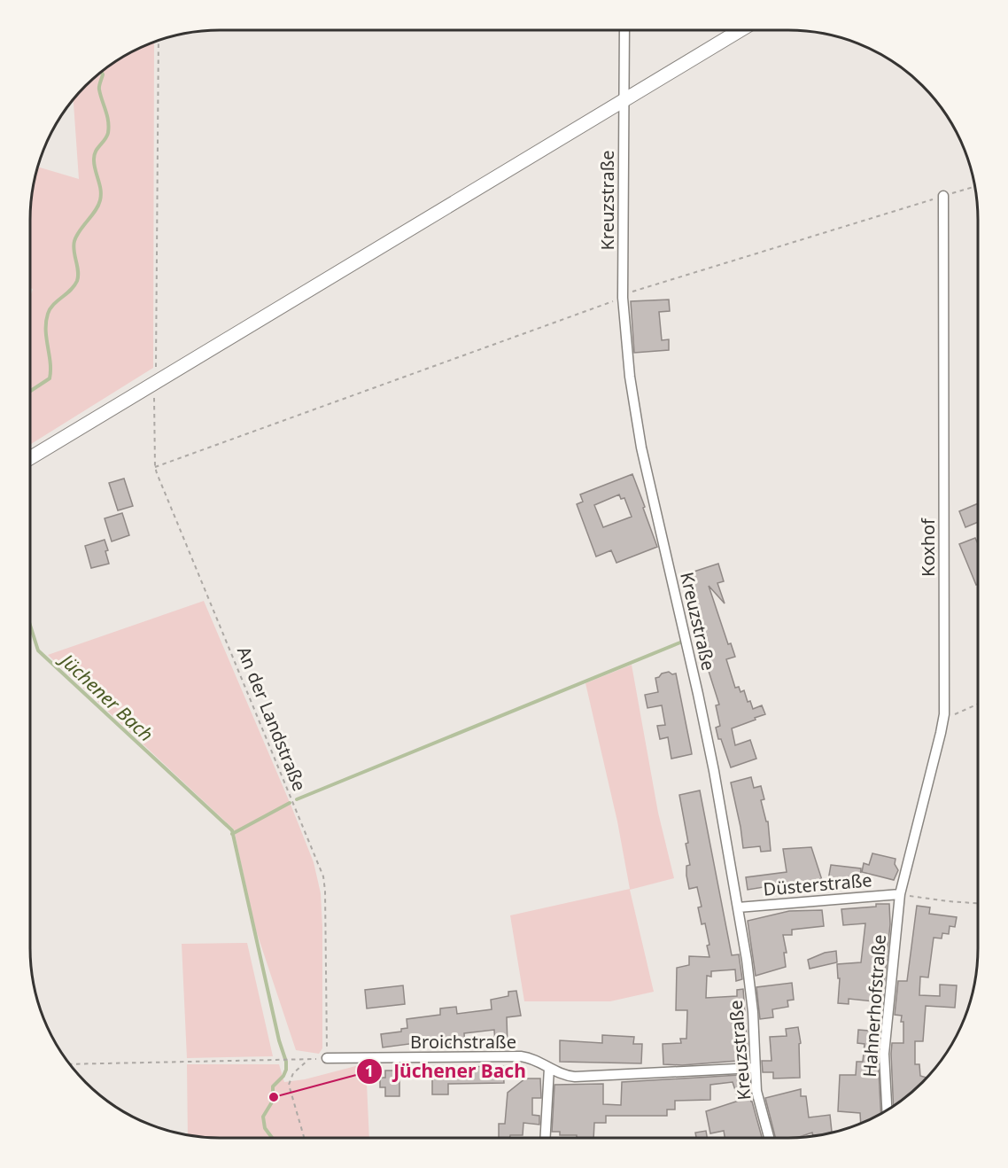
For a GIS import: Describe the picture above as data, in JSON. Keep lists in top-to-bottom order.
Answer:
{
  "streets": {
    "street": [
      "Kreuzstraße",
      "Koxhof",
      "Düsterstraße",
      "Hahnerhofstraße",
      "Broichstraße"
    ],
    "path": ["An der Landstraße"]
  },
  "crossings": [
    ["Kreuzstraße", "Düsterstraße"],
    ["Kreuzstraße", "Broichstraße"],
    ["Koxhof", "Düsterstraße"],
    ["Koxhof", "Hahnerhofstraße"],
    ["An der Landstraße", "Broichstraße"],
    ["Düsterstraße", "Hahnerhofstraße"]
  ],
  "water": ["Jüchener Bach"],
  "places": ["Jüchener Bach"]
}
